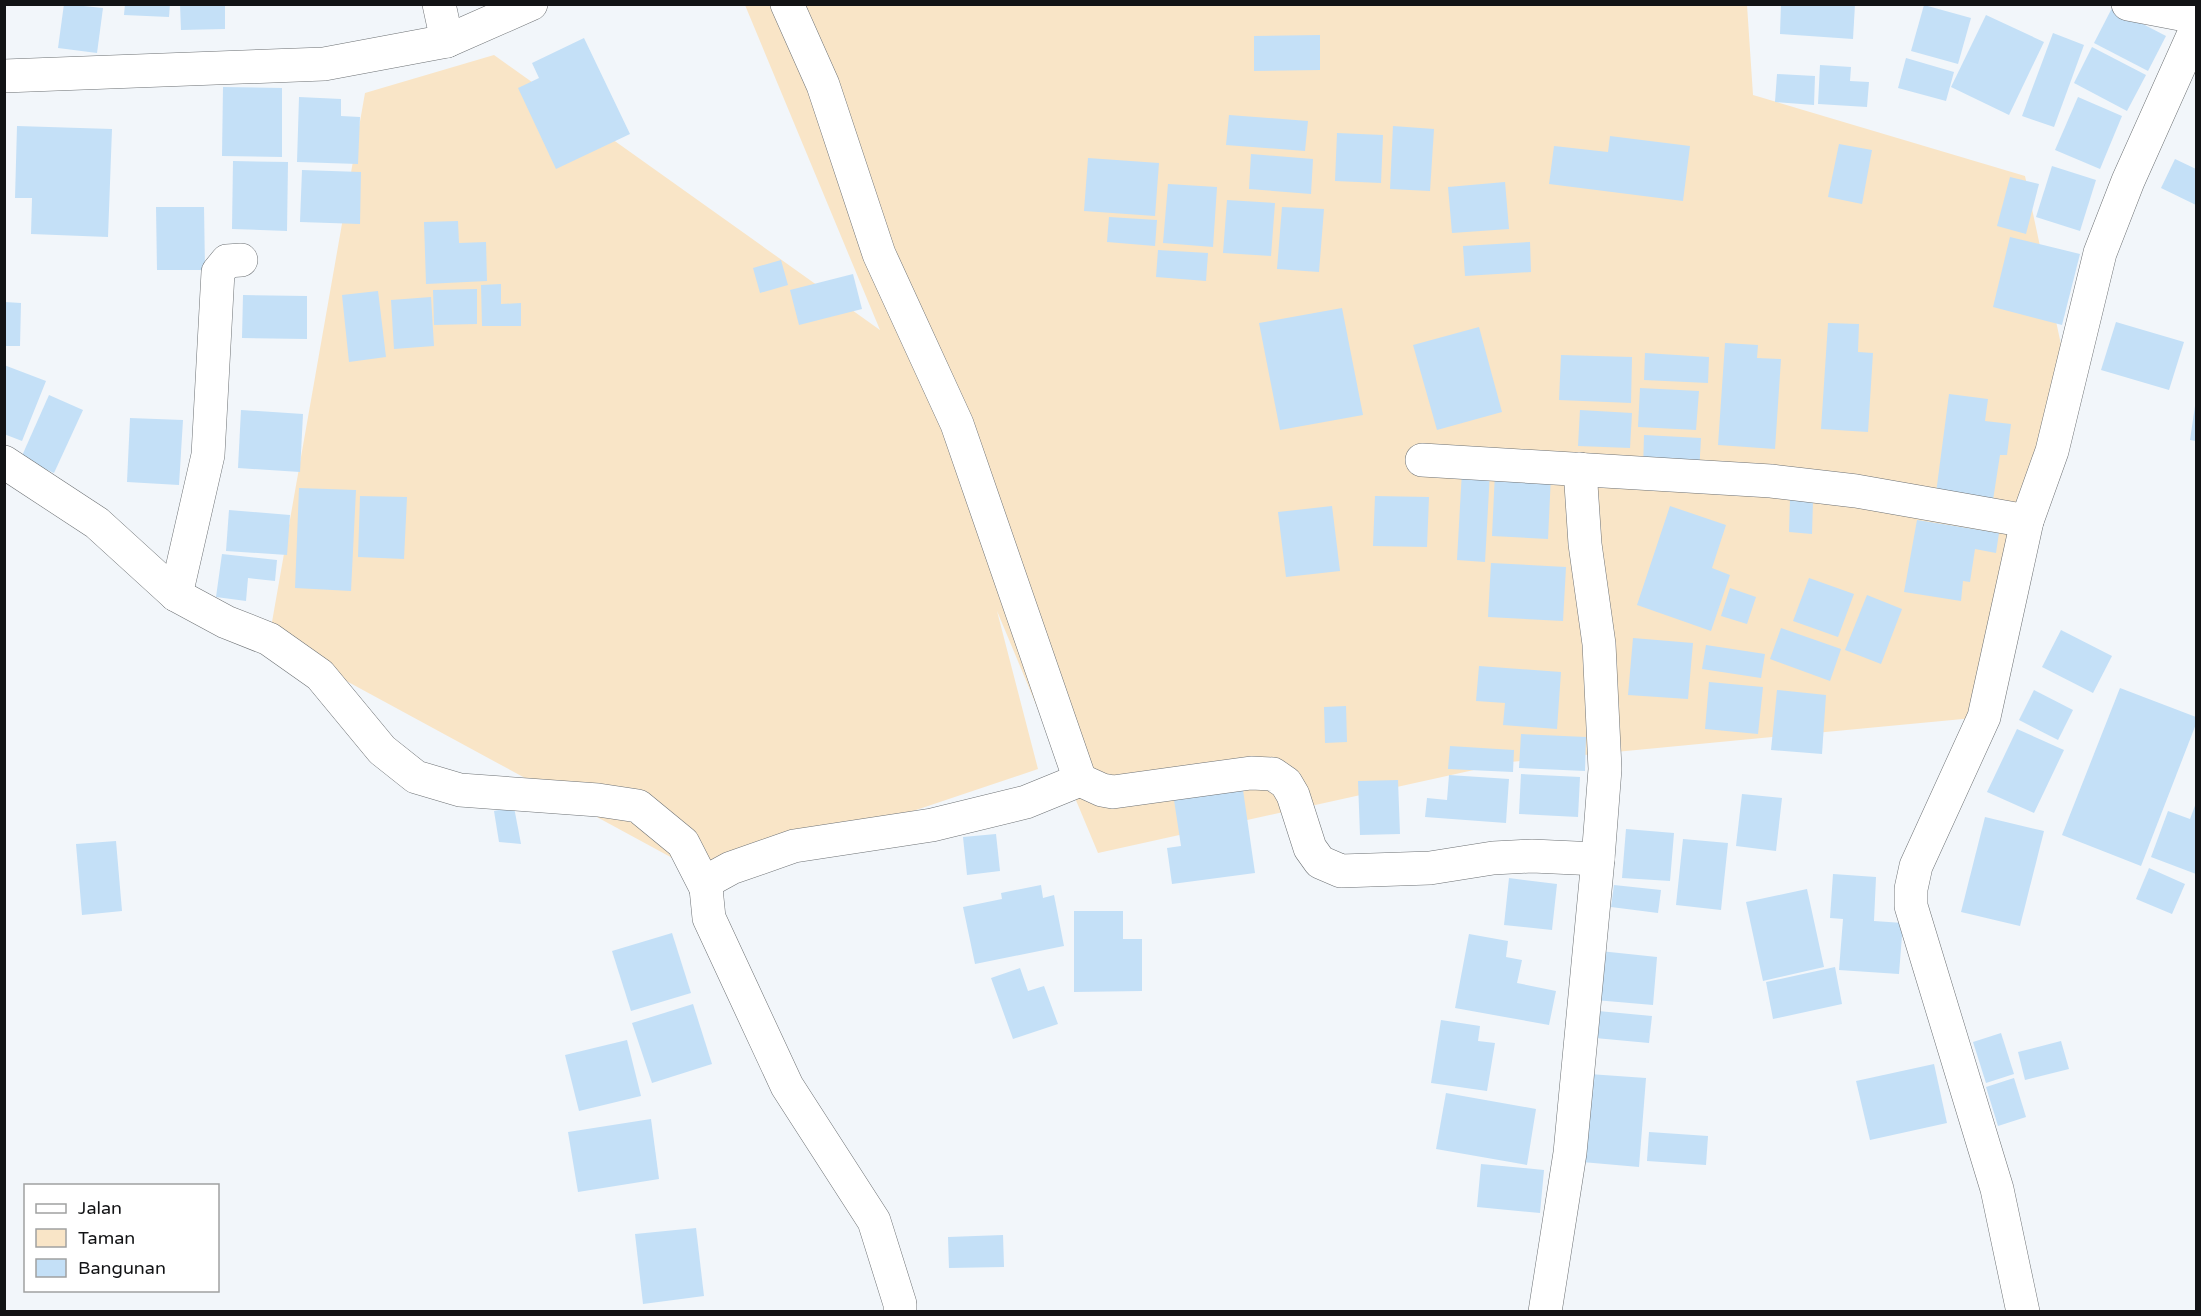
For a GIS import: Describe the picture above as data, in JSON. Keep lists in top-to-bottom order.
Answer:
{
  "legend": ["Jalan", "Taman", "Bangunan"]
}
